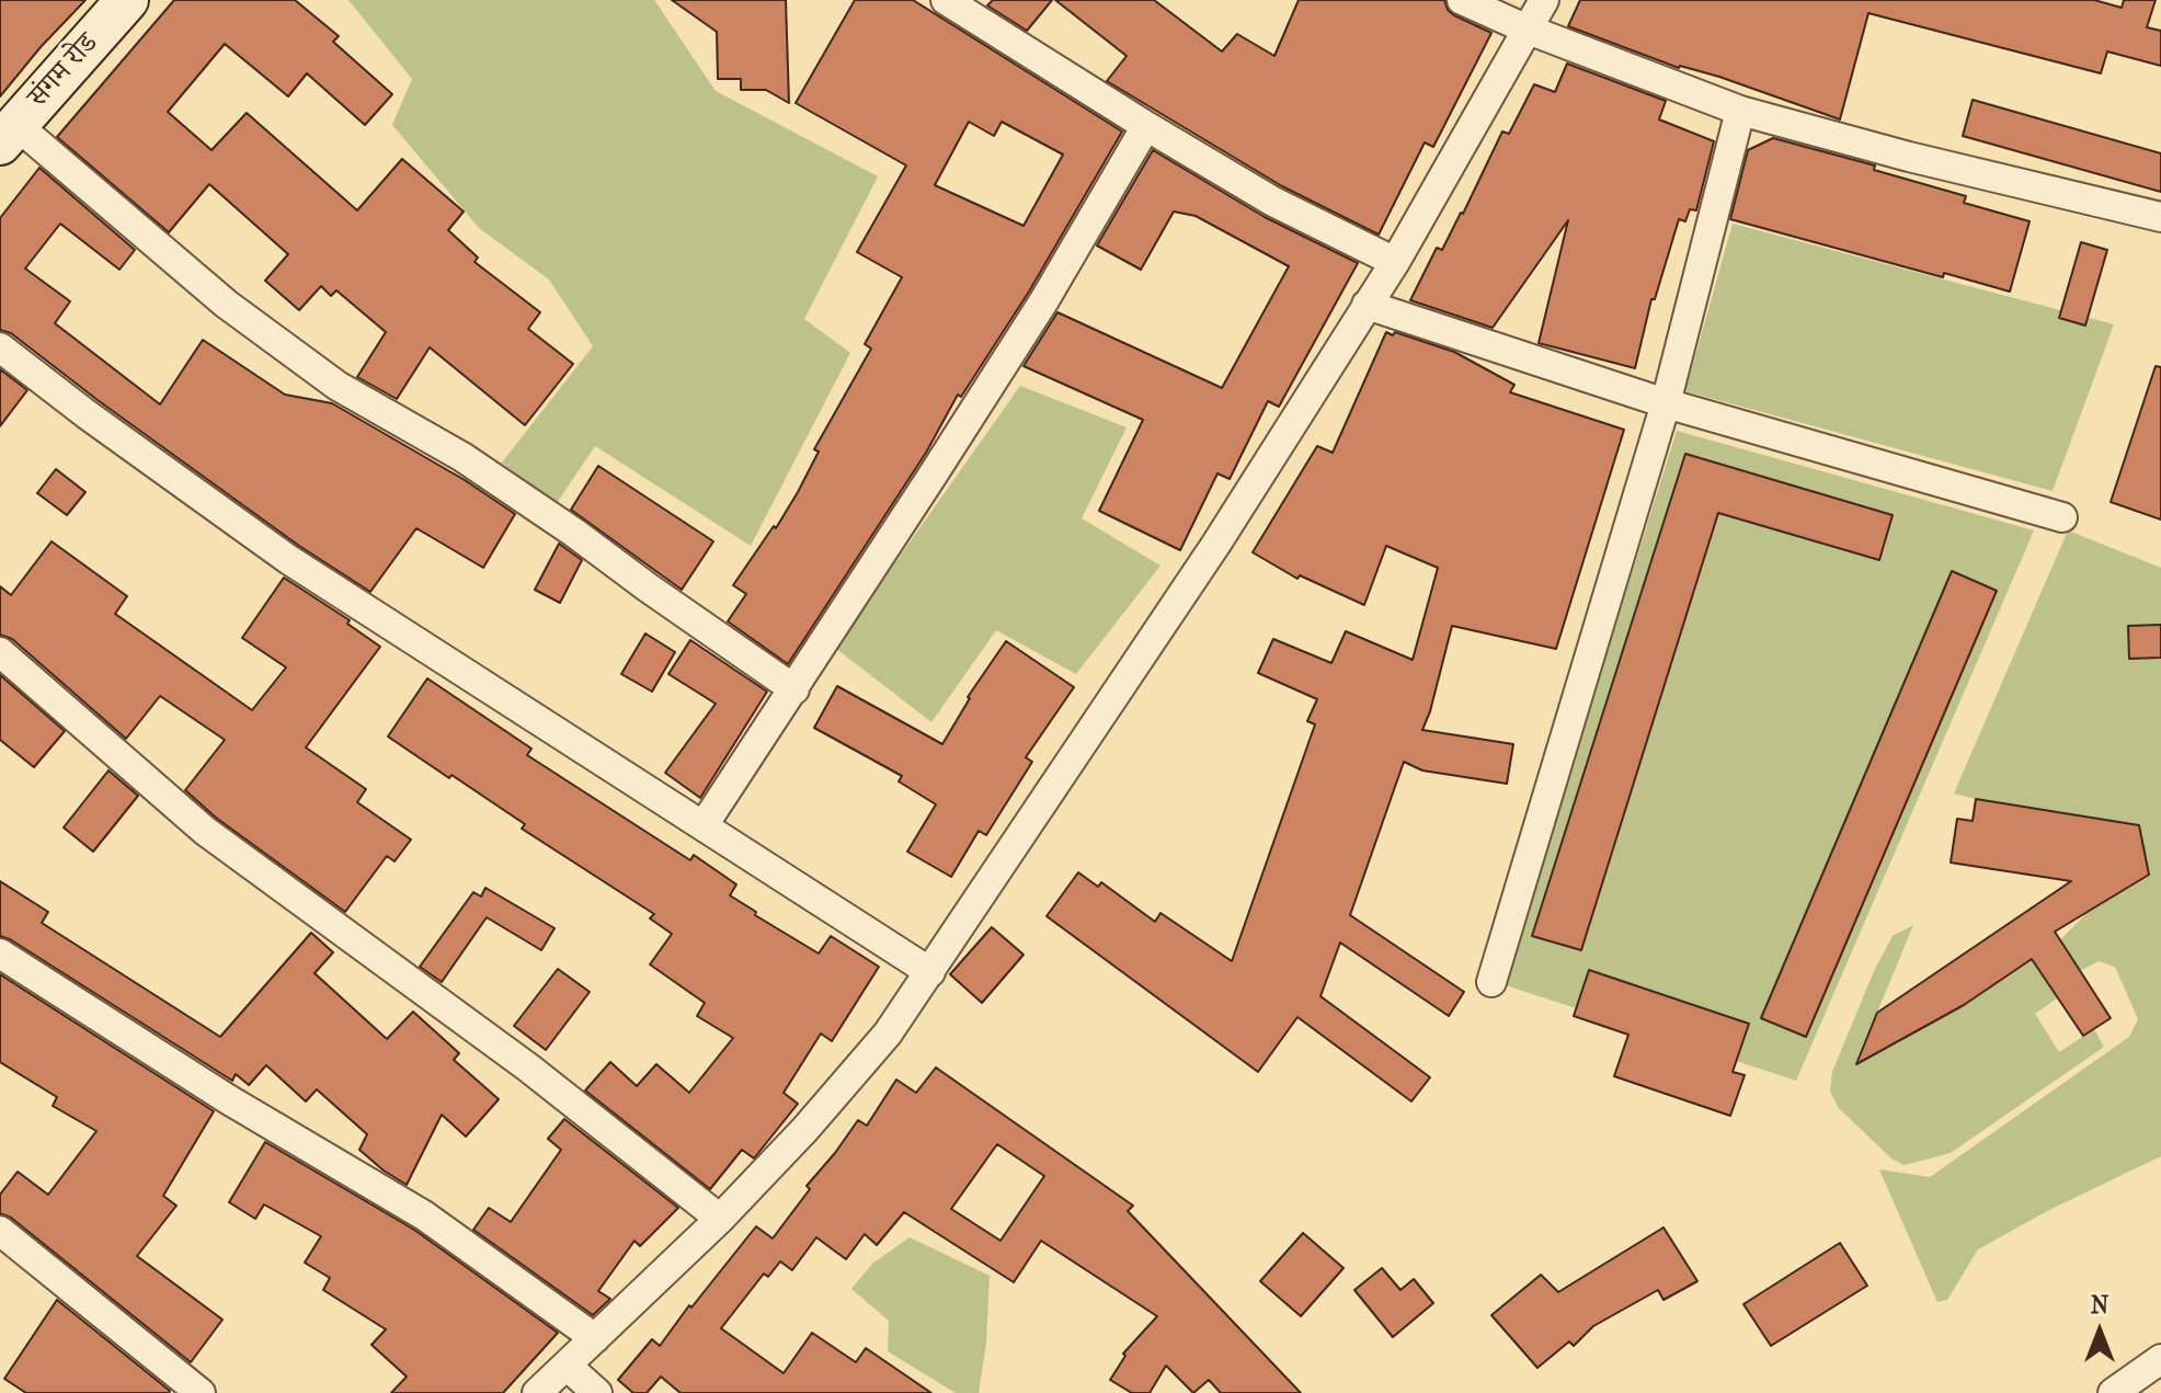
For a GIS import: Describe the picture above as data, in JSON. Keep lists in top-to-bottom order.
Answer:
{
  "streets": {
    "street": ["संगम रोड"]
  },
  "north": "top"
}
